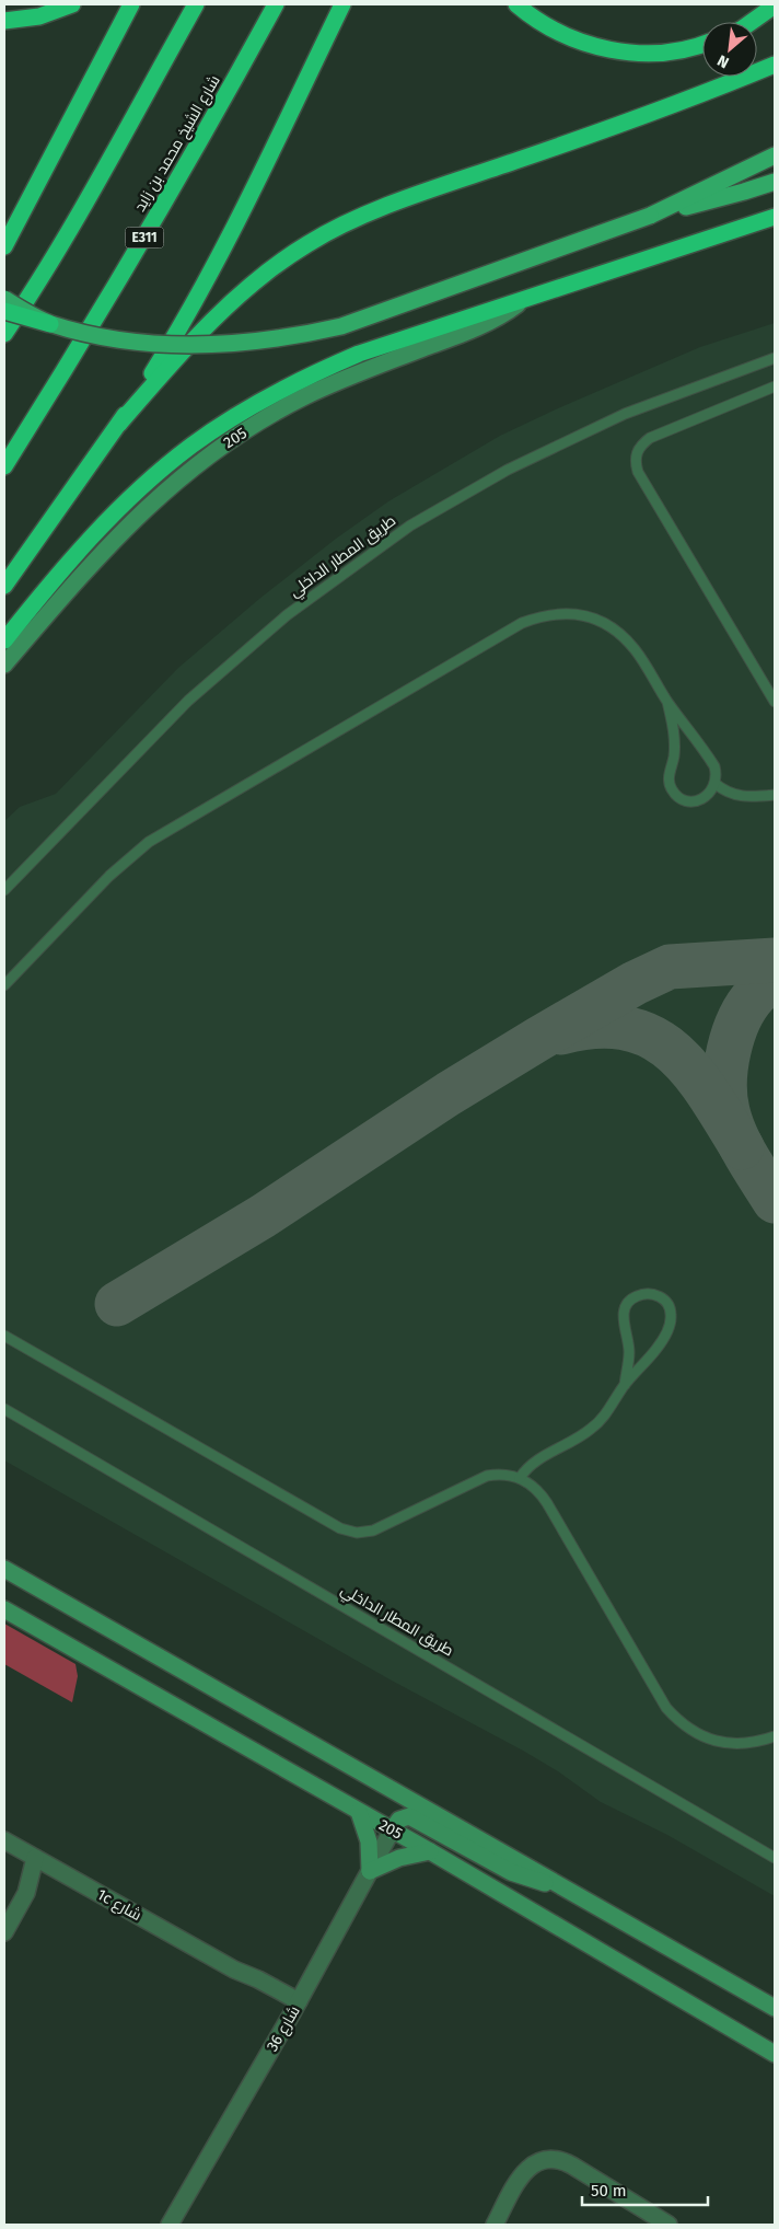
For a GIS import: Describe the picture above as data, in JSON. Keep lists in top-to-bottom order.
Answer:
{
  "streets": {
    "highway": ["شارع الشيخ محمد بن زايد", "E311"],
    "street": ["205", "1c شارع", "شارع 36"],
    "lane": ["طريق المطار الداخلي"]
  },
  "crossings": [
    ["205", "شارع 36"],
    ["1c شارع", "شارع 36"]
  ],
  "scale_bar": "50 m",
  "north": "bottom left"
}
